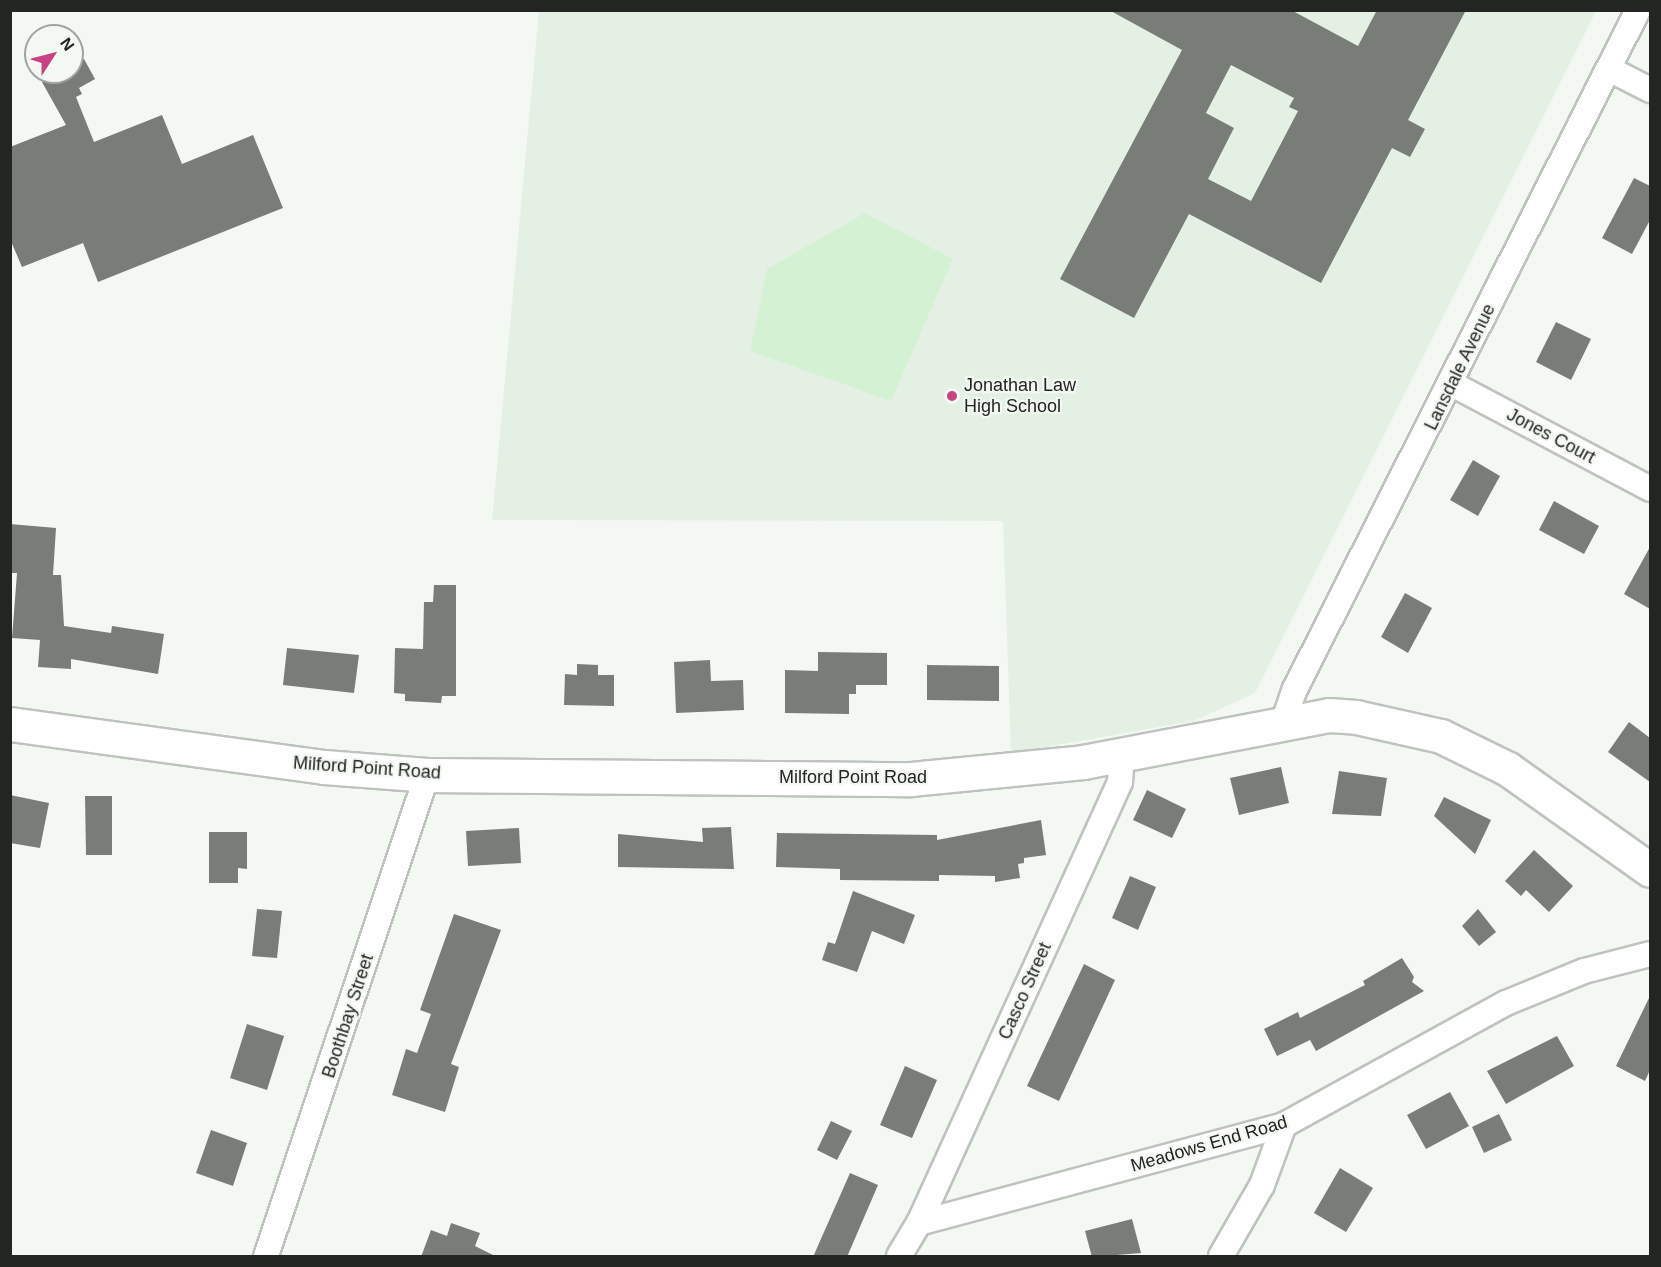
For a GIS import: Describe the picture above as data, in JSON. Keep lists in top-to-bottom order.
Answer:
{
  "streets": {
    "main road": ["Milford Point Road"],
    "street": [
      "Lansdale Avenue",
      "Jones Court",
      "Casco Street",
      "Boothbay Street",
      "Meadows End Road"
    ]
  },
  "crossings": [
    ["Lansdale Avenue", "Jones Court"],
    ["Lansdale Avenue", "Milford Point Road"],
    ["Milford Point Road", "Casco Street"],
    ["Milford Point Road", "Boothbay Street"],
    ["Casco Street", "Meadows End Road"]
  ],
  "places": ["Jonathan Law High School"],
  "north": "top right"
}
